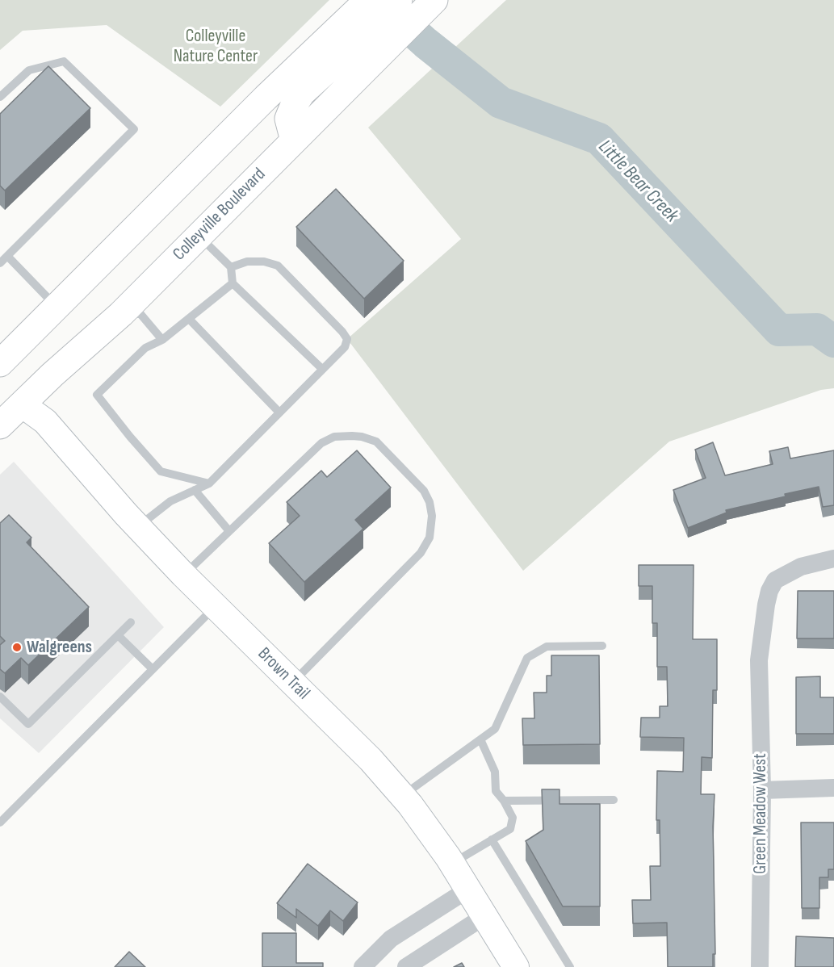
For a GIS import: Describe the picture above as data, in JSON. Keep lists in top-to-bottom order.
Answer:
{
  "streets": {
    "main road": ["Colleyville Boulevard"],
    "street": ["Brown Trail", "Green Meadow West"]
  },
  "crossings": [
    ["Colleyville Boulevard", "Brown Trail"]
  ],
  "water": ["Little Bear Creek"],
  "parks": ["Colleyville Nature Center"],
  "places": ["Walgreens"]
}
